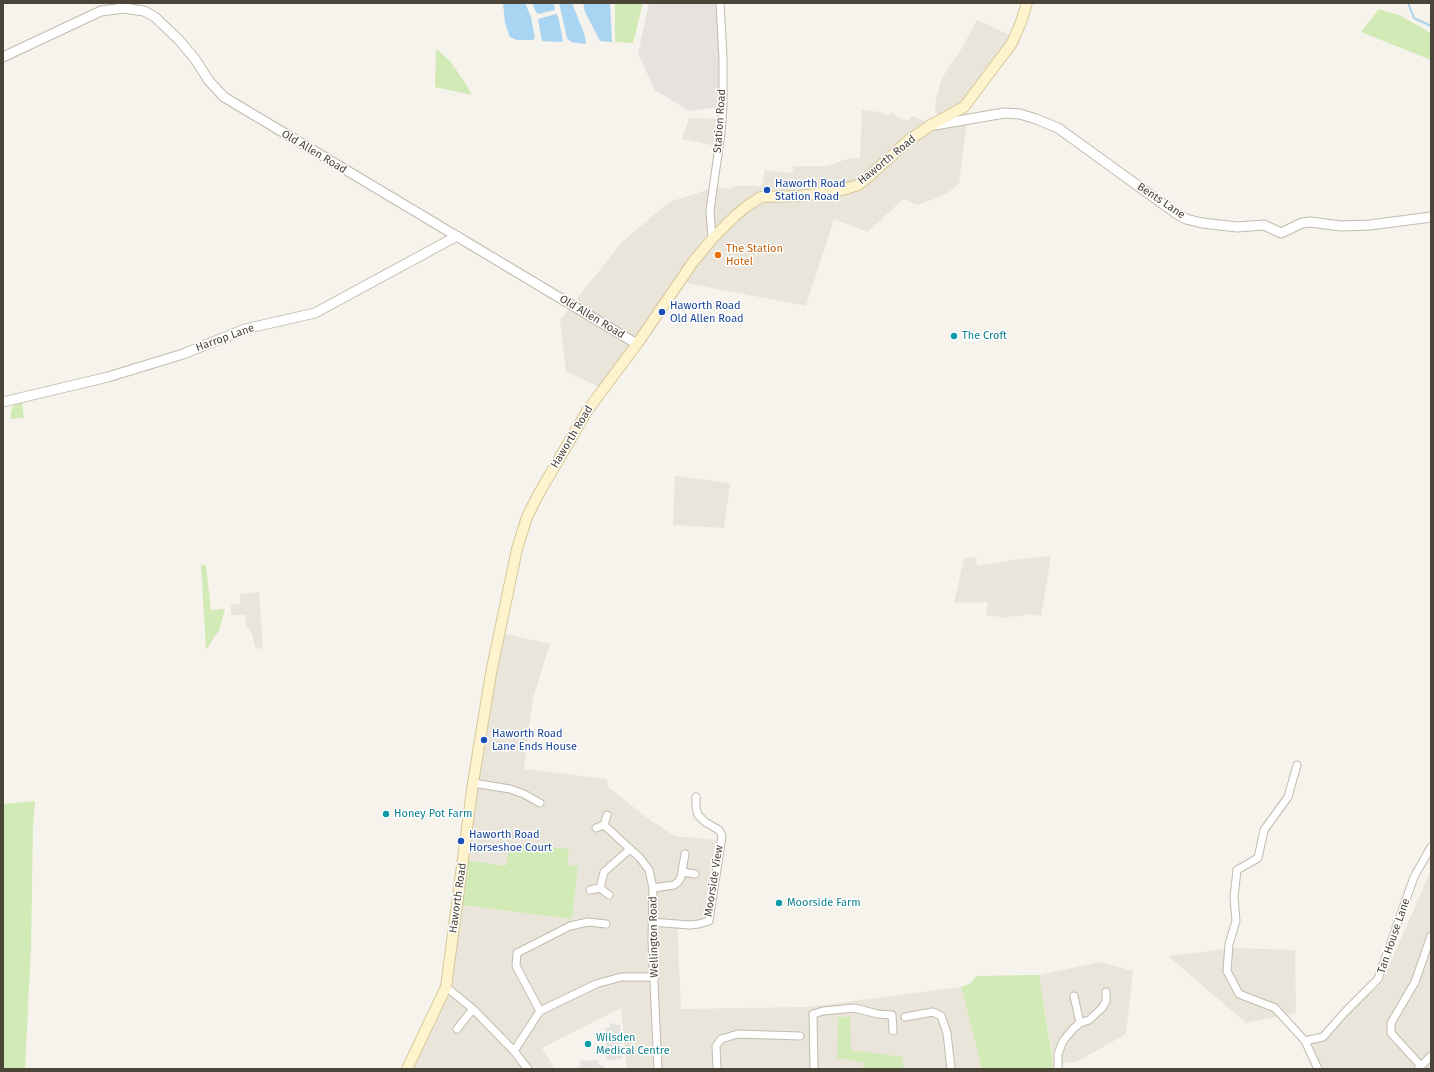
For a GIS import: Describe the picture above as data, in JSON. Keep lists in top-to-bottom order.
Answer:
{
  "streets": {
    "main road": ["Haworth Road"],
    "street": [
      "Station Road",
      "Old Allen Road",
      "Bents Lane",
      "Harrop Lane",
      "Moorside View",
      "Tan House Lane",
      "Wellington Road"
    ]
  },
  "crossings": [
    ["Station Road", "Haworth Road"],
    ["Old Allen Road", "Haworth Road"],
    ["Old Allen Road", "Harrop Lane"],
    ["Haworth Road", "Bents Lane"],
    ["Moorside View", "Wellington Road"]
  ],
  "places": [
    "Haworth Road Station Road",
    "The Station Hotel",
    "Haworth Road Old Allen Road",
    "The Croft",
    "Haworth Road Lane Ends House",
    "Honey Pot Farm",
    "Haworth Road Horseshoe Court",
    "Moorside Farm",
    "Wilsden Medical Centre"
  ]
}
